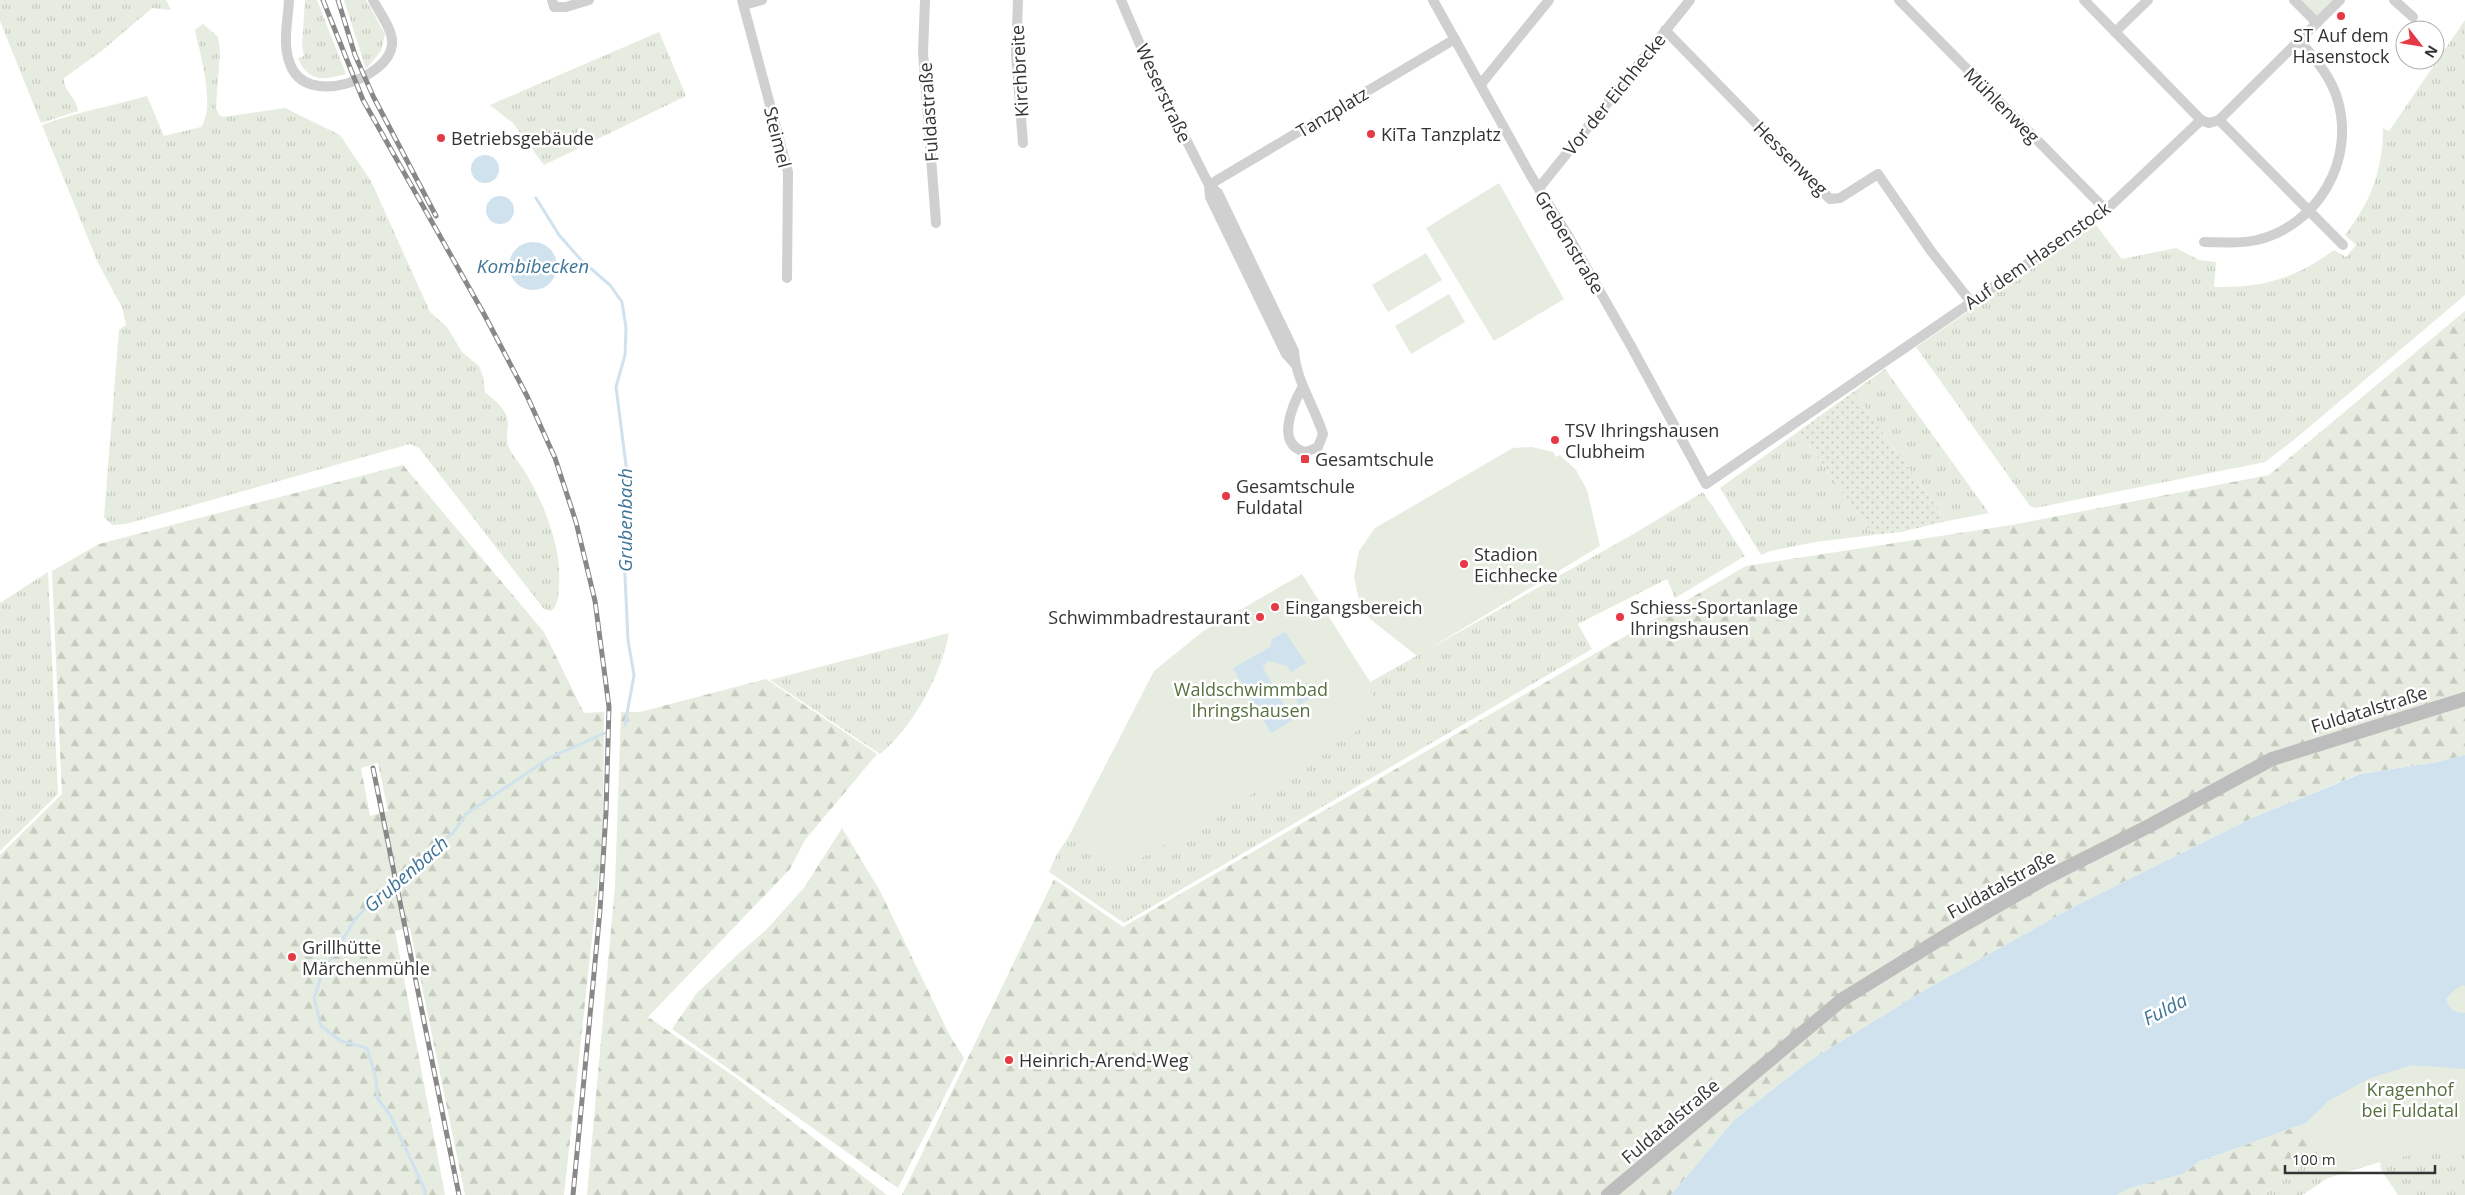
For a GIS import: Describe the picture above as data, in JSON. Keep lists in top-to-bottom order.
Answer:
{
  "streets": {
    "main road": ["Fuldatalstraße"],
    "street": [
      "Kirchbreite",
      "Weserstraße",
      "Vor der Eichhecke",
      "Mühlenweg",
      "Fuldastraße",
      "Tanzplatz",
      "Steimel",
      "Hessenweg",
      "Grebenstraße",
      "Auf dem Hasenstock"
    ]
  },
  "crossings": [
    ["Weserstraße", "Tanzplatz"],
    ["Vor der Eichhecke", "Hessenweg"],
    ["Vor der Eichhecke", "Grebenstraße"],
    ["Mühlenweg", "Auf dem Hasenstock"],
    ["Tanzplatz", "Grebenstraße"],
    ["Hessenweg", "Auf dem Hasenstock"],
    ["Grebenstraße", "Auf dem Hasenstock"]
  ],
  "water": ["Kombibecken", "Grubenbach", "Fulda"],
  "parks": ["Waldschwimmbad Ihringshausen", "Kragenhof bei Fuldatal"],
  "places": {
    "other": [
      "ST Auf dem Hasenstock",
      "KiTa Tanzplatz",
      "Betriebsgebäude",
      "TSV Ihringshausen Clubheim",
      "Gesamtschule Fuldatal",
      "Stadion Eichhecke",
      "Eingangsbereich",
      "Schwimmbadrestaurant",
      "Schiess-Sportanlage Ihringshausen",
      "Grillhütte Märchenmühle",
      "Heinrich-Arend-Weg"
    ],
    "transit": ["Gesamtschule"]
  },
  "scale_bar": "100 m",
  "north": "bottom right"
}
